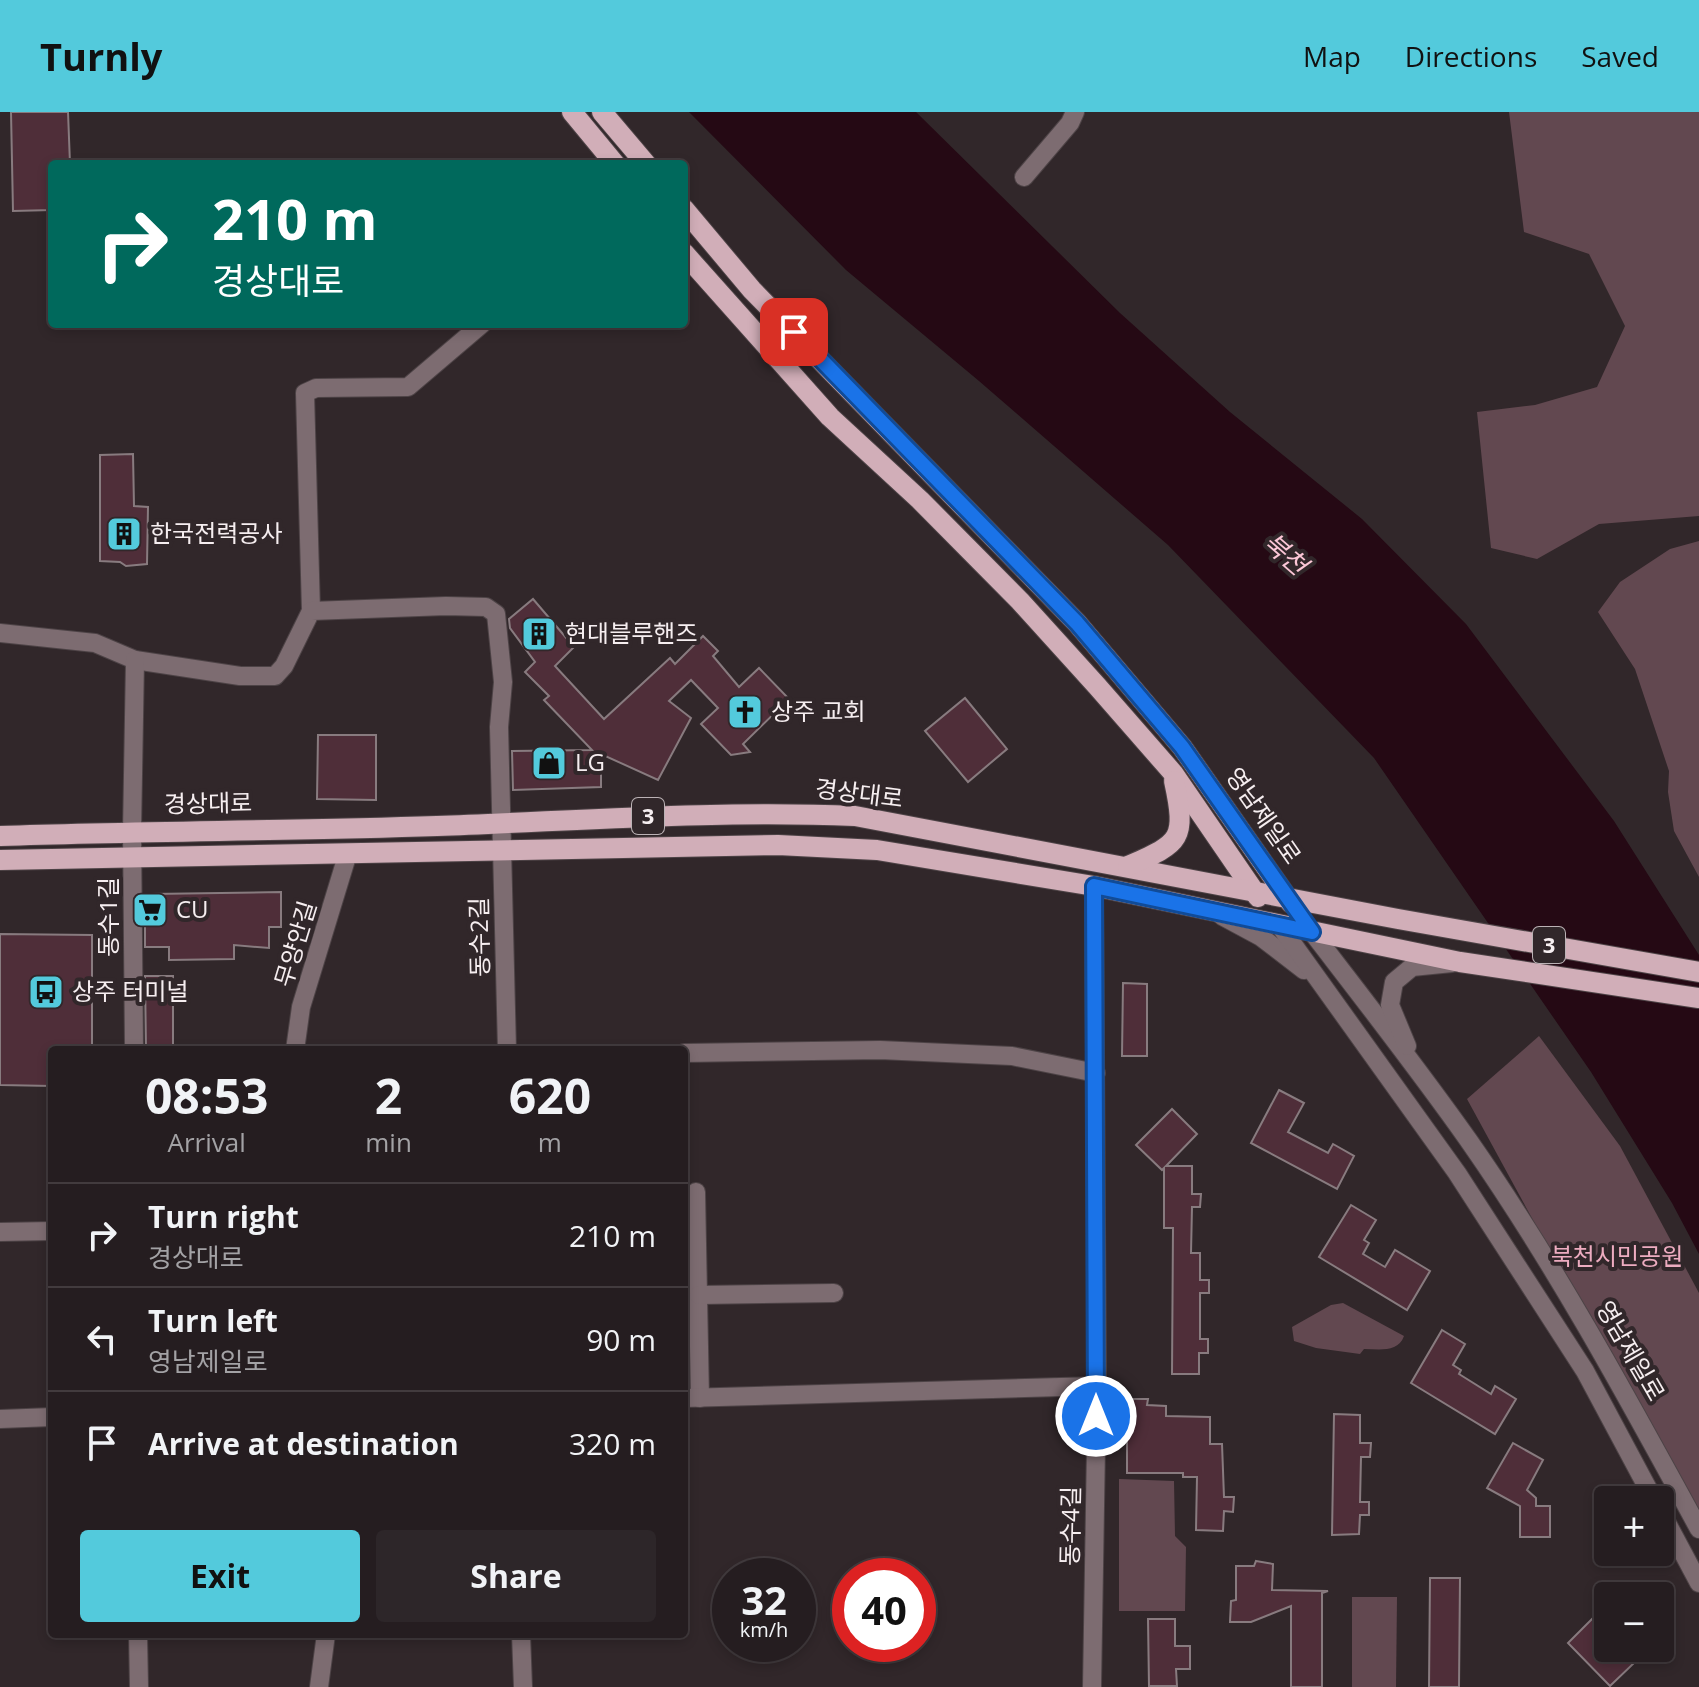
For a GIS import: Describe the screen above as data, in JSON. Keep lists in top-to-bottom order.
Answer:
{
  "streets": {
    "main road": ["경상대로", "3", "영남제일로"],
    "street": [
      "동수1길",
      "동수2길",
      "무양안길",
      "동수4길"
    ]
  },
  "crossings": [
    ["경상대로", "영남제일로"],
    ["경상대로", "동수1길"],
    ["경상대로", "동수2길"],
    ["경상대로", "무양안길"],
    ["경상대로", "동수4길"]
  ],
  "water": ["북천"],
  "parks": ["북천시민공원"],
  "places": {
    "building": ["한국전력공사", "현대블루핸즈"],
    "church": ["상주 교회"],
    "shop": ["LG"],
    "supermarket": ["CU"],
    "bus stop": ["상주 터미널"]
  },
  "page": {
    "header": "Turnly",
    "nav": ["Map", "Directions", "Saved"],
    "turn": ["210 m", "경상대로"],
    "eta": [
      "08:53",
      "Arrival",
      "2",
      "min",
      "620",
      "m"
    ],
    "list": [
      {
        "name": "Turn right",
        "note": "경상대로",
        "value": "210 m"
      },
      {
        "name": "Turn left",
        "note": "영남제일로",
        "value": "90 m"
      },
      {
        "name": "Arrive at destination",
        "value": "320 m"
      }
    ],
    "map_buttons": ["+", "−"],
    "buttons": ["Exit", "Share"],
    "speed": "32 km/h",
    "limit": "40"
  }
}
